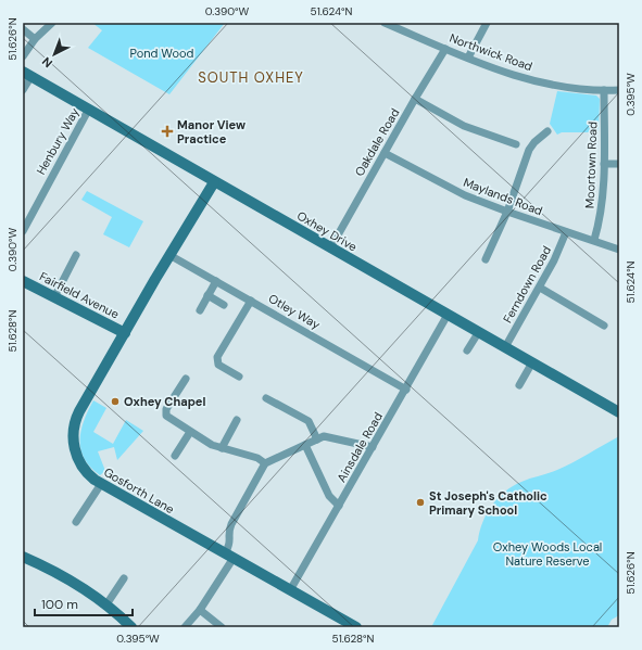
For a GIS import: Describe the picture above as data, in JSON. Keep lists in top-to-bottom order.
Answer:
{
  "streets": {
    "street": [
      "Northwick Road",
      "Henbury Way",
      "Oakdale Road",
      "Moortown Road",
      "Maylands Road",
      "Oxhey Drive",
      "Ferndown Road",
      "Fairfield Avenue",
      "Otley Way",
      "Ainsdale Road",
      "Gosforth Lane"
    ]
  },
  "crossings": [
    ["Northwick Road", "Oakdale Road"],
    ["Northwick Road", "Moortown Road"],
    ["Henbury Way", "Oxhey Drive"],
    ["Oakdale Road", "Maylands Road"],
    ["Oakdale Road", "Oxhey Drive"],
    ["Moortown Road", "Maylands Road"],
    ["Maylands Road", "Ferndown Road"],
    ["Oxhey Drive", "Ferndown Road"],
    ["Oxhey Drive", "Ainsdale Road"],
    ["Oxhey Drive", "Gosforth Lane"],
    ["Fairfield Avenue", "Gosforth Lane"],
    ["Otley Way", "Ainsdale Road"],
    ["Otley Way", "Gosforth Lane"],
    ["Ainsdale Road", "Gosforth Lane"]
  ],
  "districts": ["SOUTH OXHEY"],
  "parks": ["Pond Wood", "Oxhey Woods Local Nature Reserve"],
  "places": {
    "health": ["Manor View Practice"],
    "other": ["Oxhey Chapel", "St Joseph's Catholic Primary School"]
  },
  "scale_bar": "100 m",
  "north": "bottom left",
  "coordinates": [
    "0.390°W",
    "51.624°N",
    "51.626°N",
    "0.395°W",
    "51.628°N"
  ]
}
